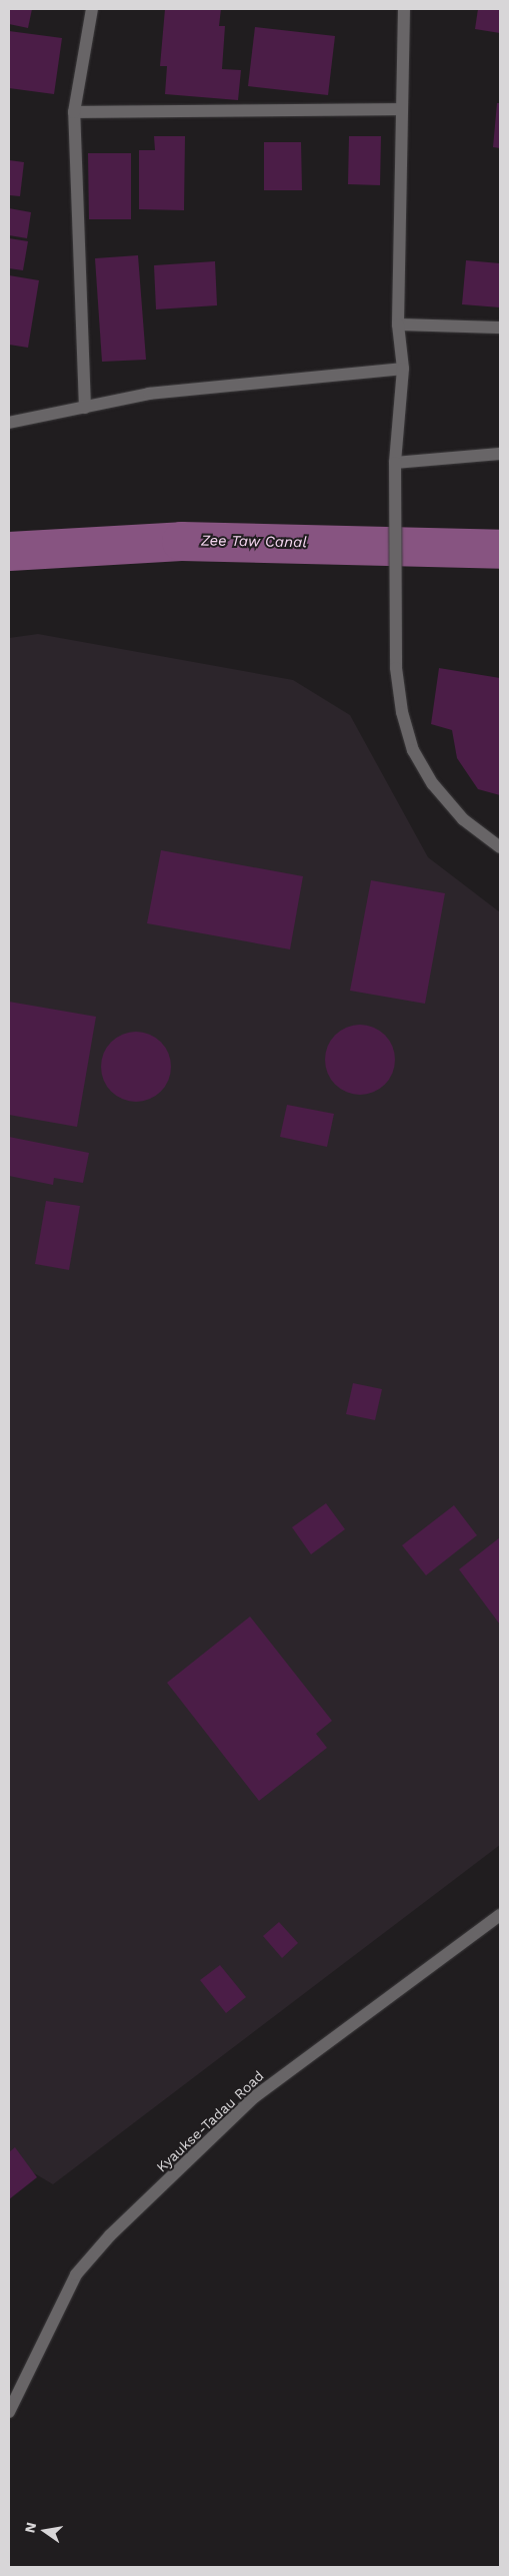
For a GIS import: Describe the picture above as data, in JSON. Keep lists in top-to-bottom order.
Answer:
{
  "streets": {
    "street": ["Kyaukse-Tadau Road"]
  },
  "water": ["Zee Taw Canal"],
  "north": "left"
}
